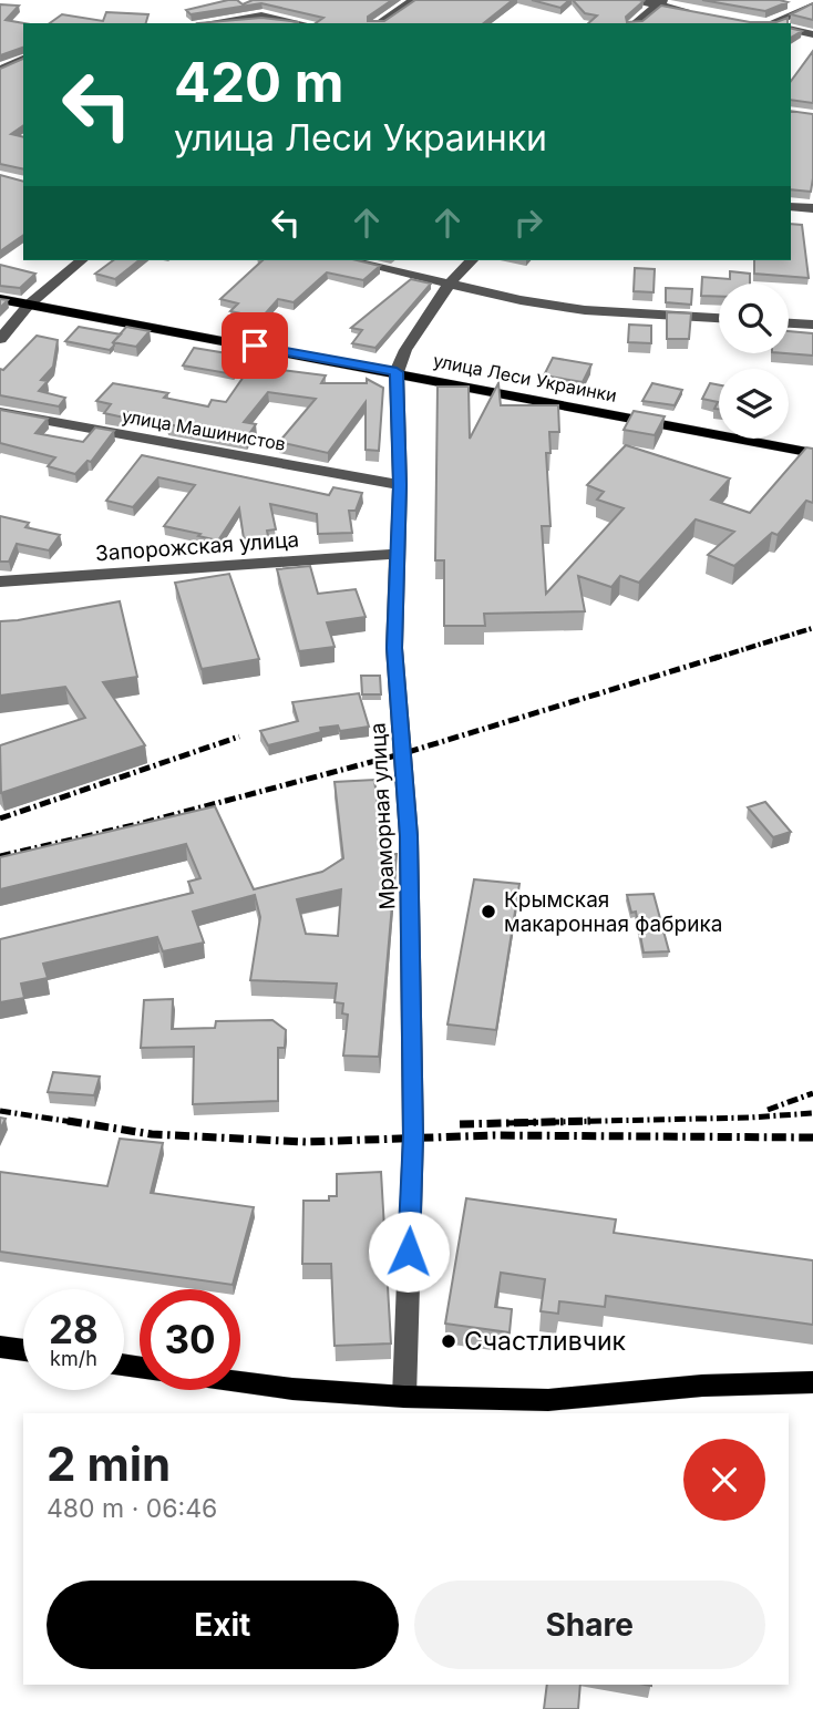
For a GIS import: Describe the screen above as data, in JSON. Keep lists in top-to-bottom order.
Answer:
{
  "streets": {
    "main road": ["улица Леси Украинки"],
    "street": ["улица Машинистов", "Запорожская улица", "Мраморная улица"]
  },
  "crossings": [
    ["улица Леси Украинки", "Мраморная улица"],
    ["улица Машинистов", "Мраморная улица"],
    ["Запорожская улица", "Мраморная улица"]
  ],
  "places": ["Крымская макаронная фабрика", "Счастливчик"],
  "page": {
    "turn": ["420 m", "улица Леси Украинки"],
    "speed": "28 km/h",
    "limit": "30",
    "heading": ["2 min", "480 m · 06:46"],
    "buttons": ["Exit", "Share"]
  }
}
